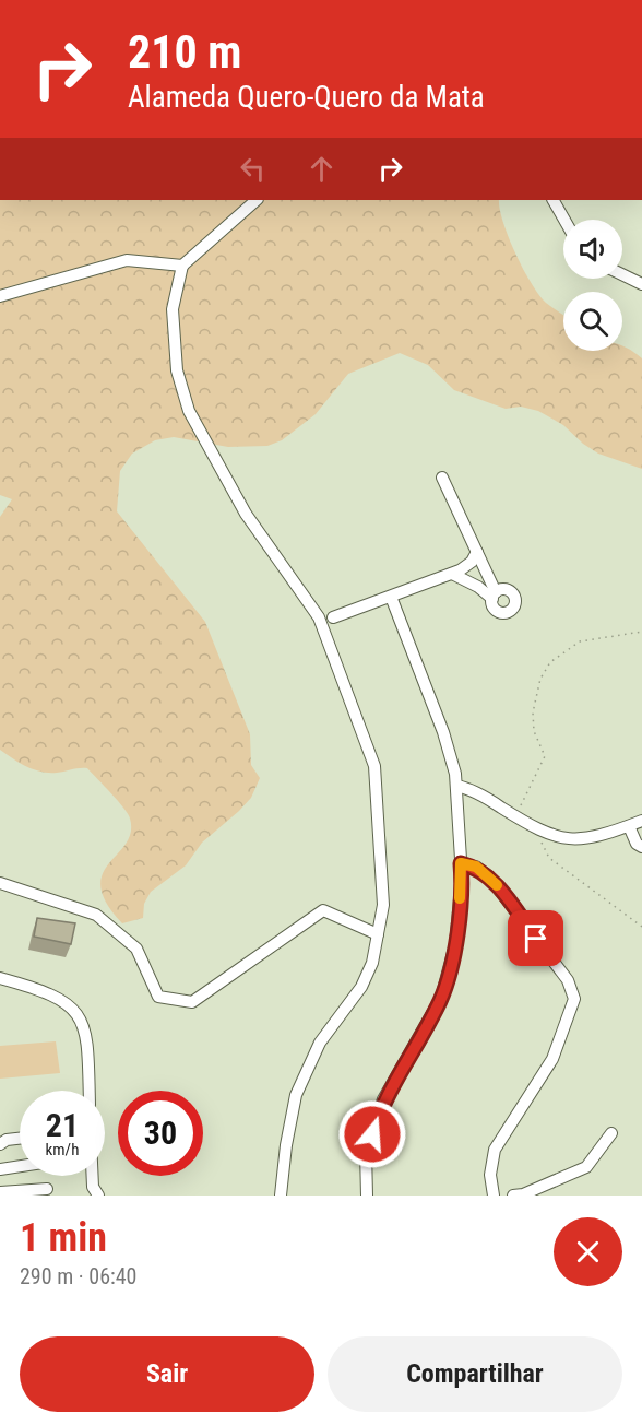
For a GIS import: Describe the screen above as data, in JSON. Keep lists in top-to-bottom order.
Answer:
{
  "page": {
    "turn": ["210 m", "Alameda Quero-Quero da Mata"],
    "speed": "21 km/h",
    "limit": "30",
    "heading": ["1 min", "290 m · 06:40"],
    "buttons": ["Sair", "Compartilhar"]
  }
}
